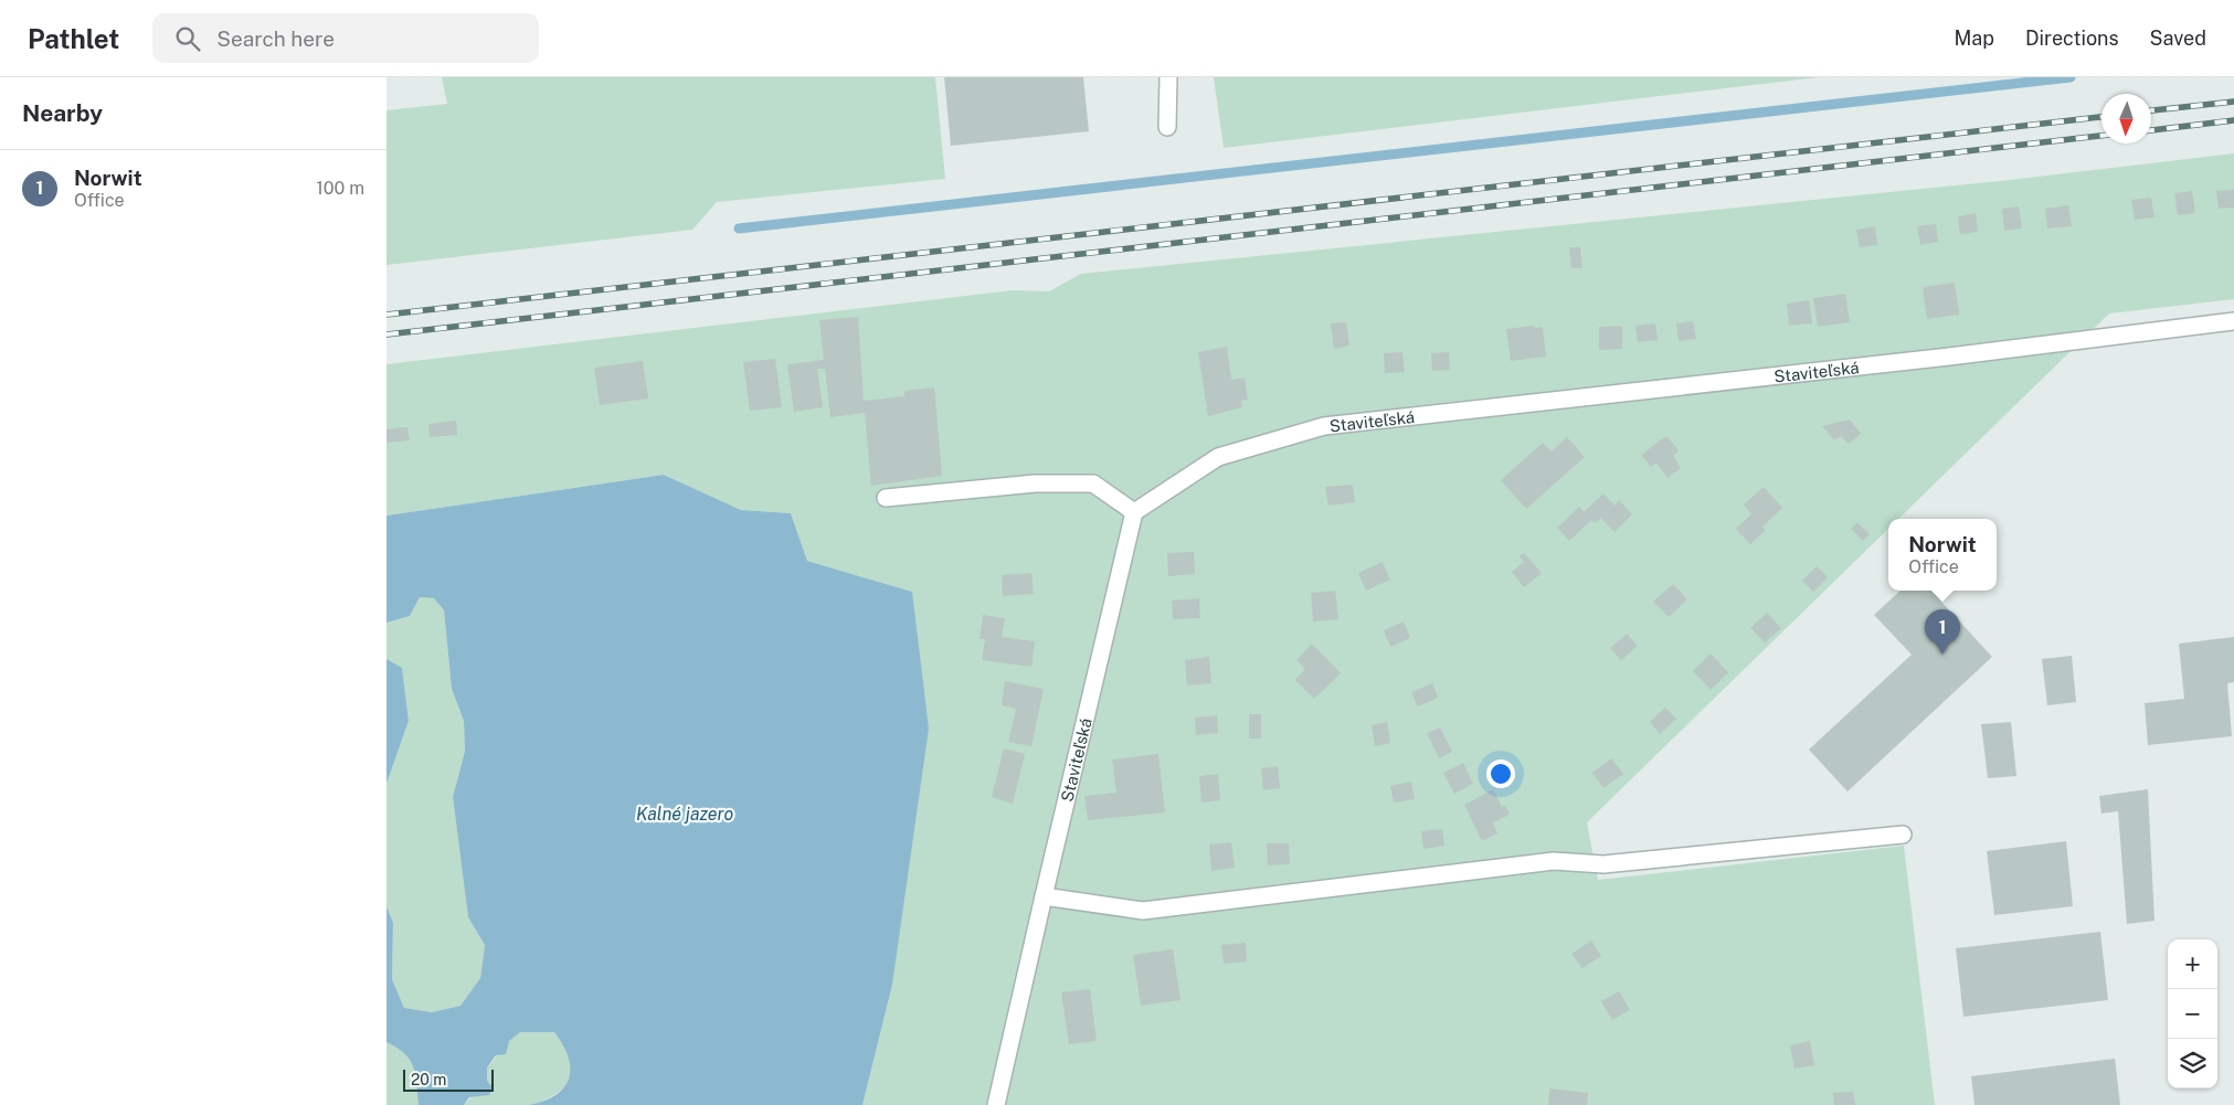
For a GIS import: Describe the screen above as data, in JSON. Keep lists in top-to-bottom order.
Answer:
{
  "streets": {
    "street": ["Staviteľská"]
  },
  "water": ["Kalné jazero"],
  "scale_bar": "20 m",
  "north": "bottom",
  "page": {
    "header": "Pathlet",
    "search": "Search here",
    "nav": ["Map", "Directions", "Saved"],
    "heading": "Nearby",
    "list": [
      {
        "mark": "1",
        "name": "Norwit",
        "note": "Office",
        "value": "100 m"
      }
    ],
    "popup": ["Norwit", "Office"],
    "pins": "1",
    "map_buttons": ["+", "−"],
    "scale": "20 m"
  }
}
